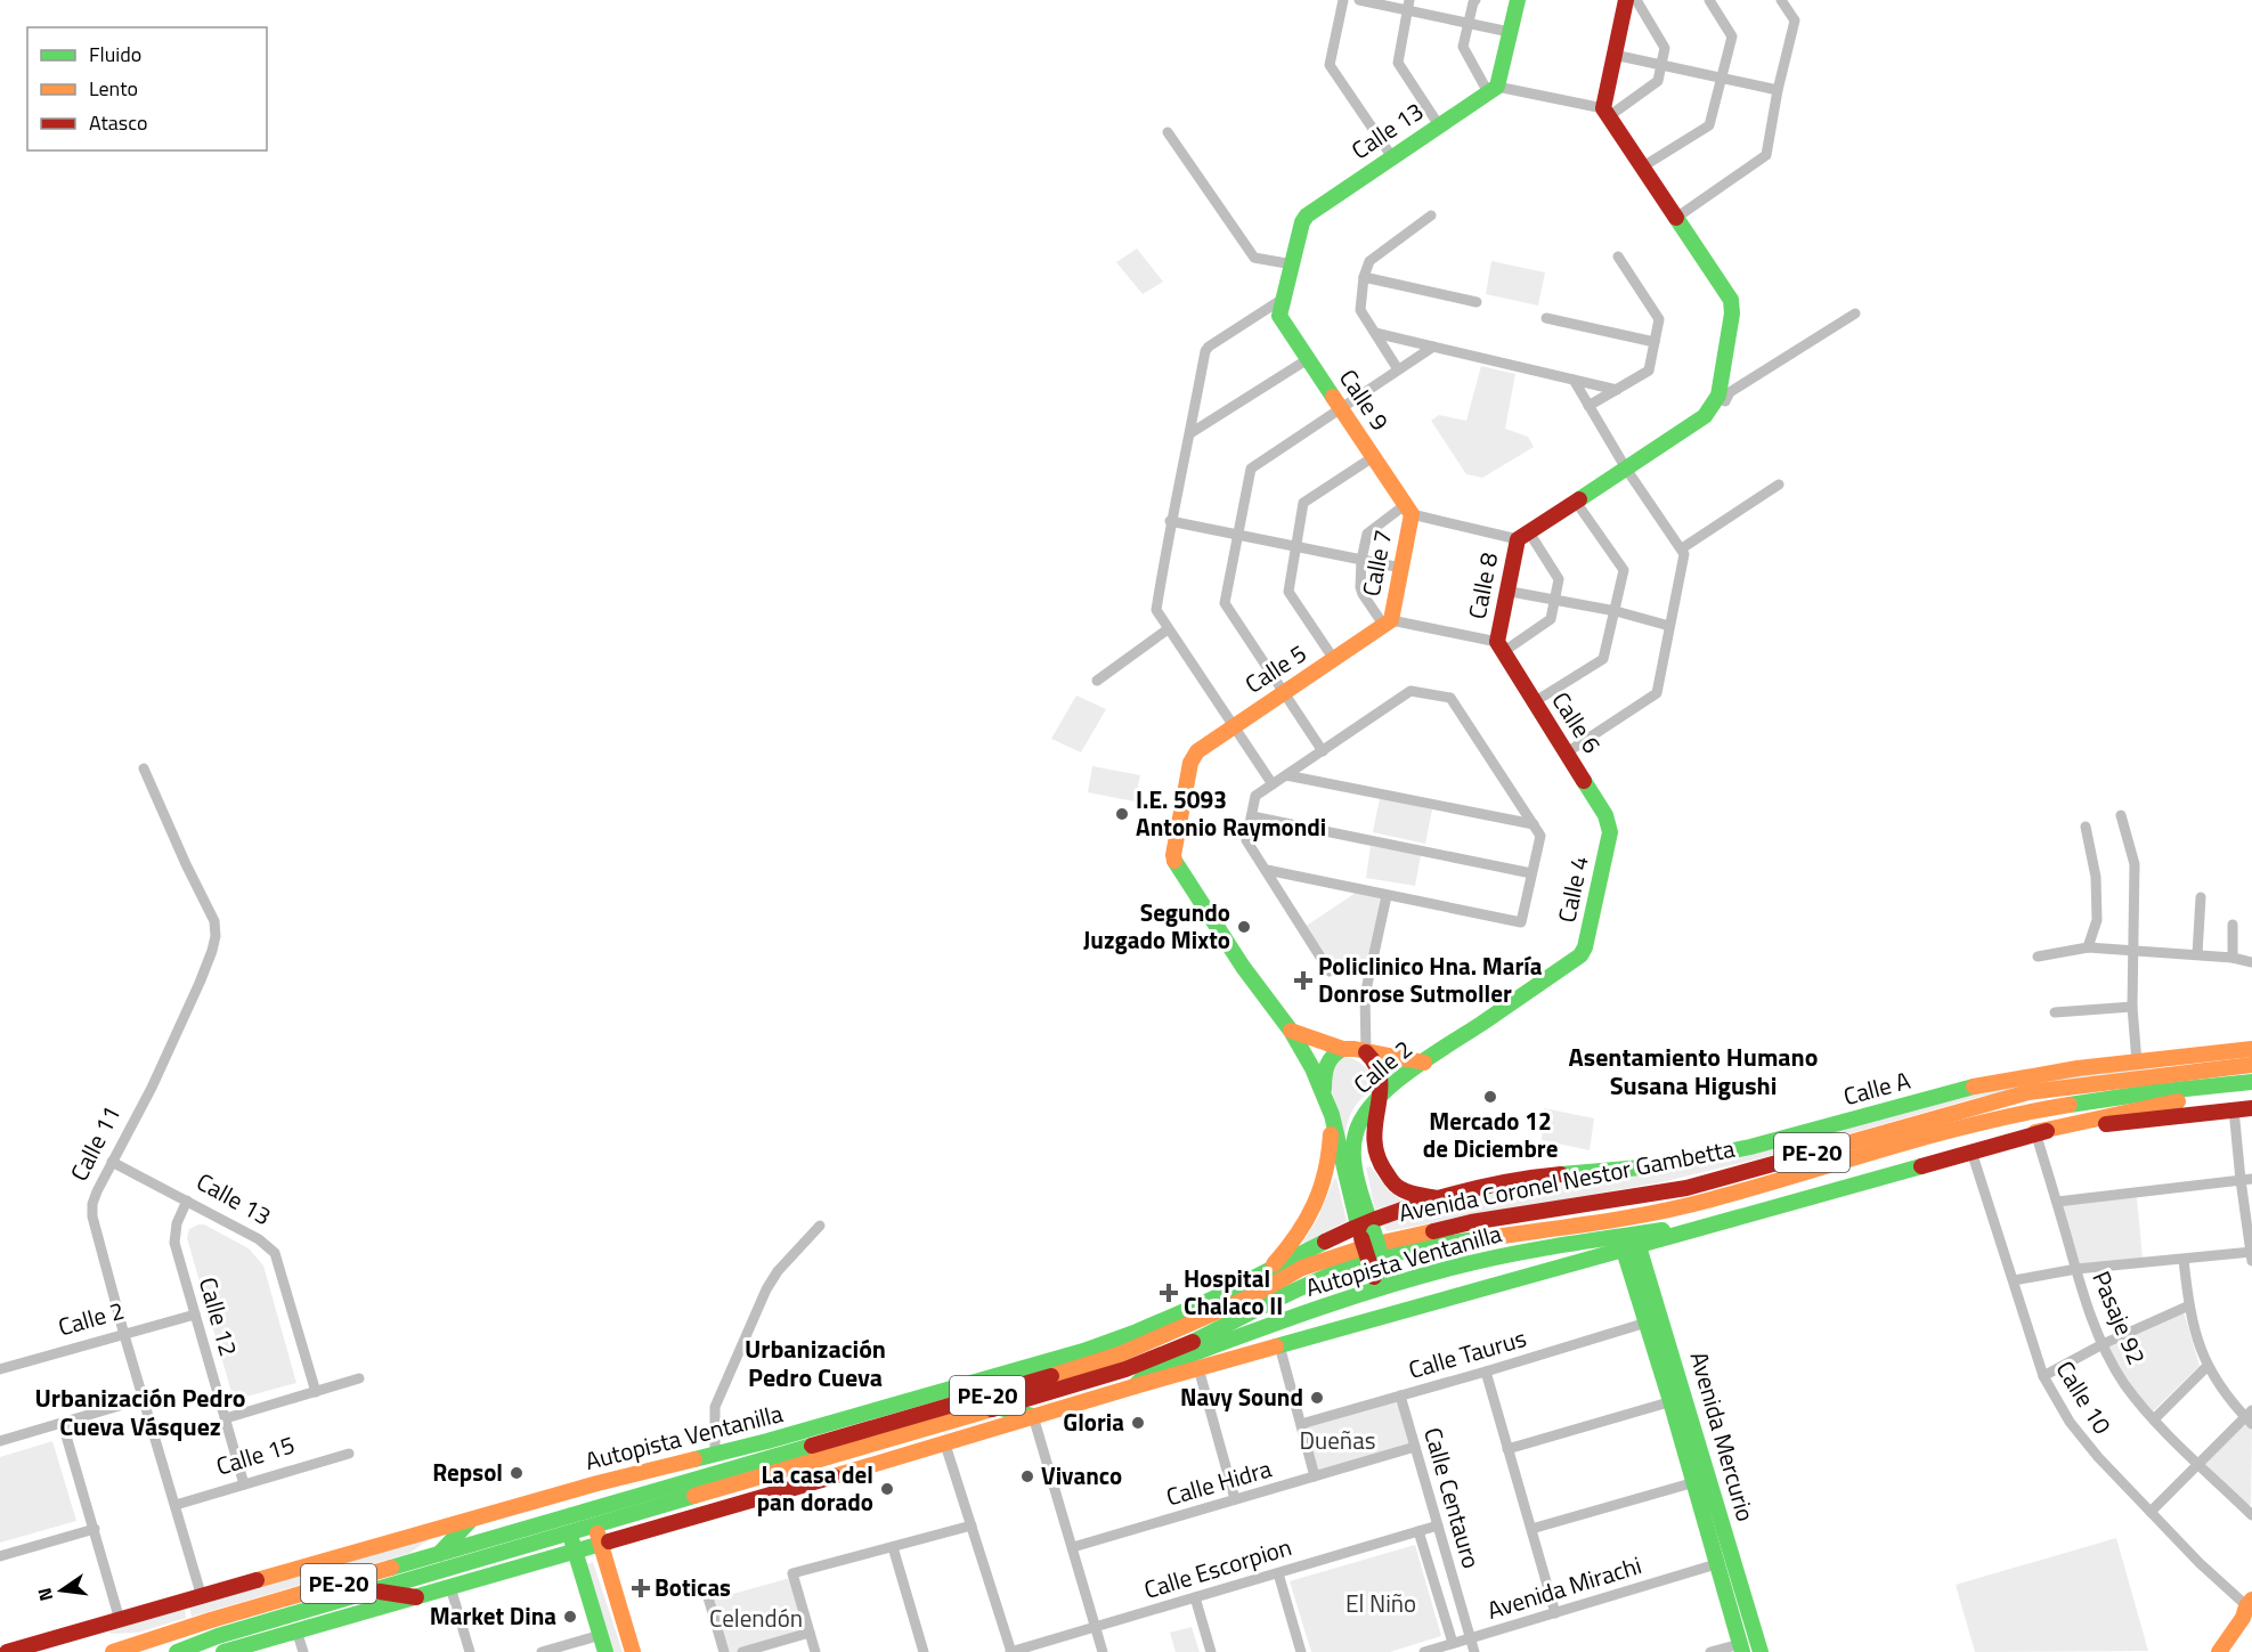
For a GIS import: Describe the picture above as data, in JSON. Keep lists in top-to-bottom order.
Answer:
{
  "streets": {
    "main road": [
      "Calle 13",
      "Calle 9",
      "Calle 7",
      "Calle 8",
      "Calle 5",
      "Calle 6",
      "Calle 4",
      "Calle 2",
      "Calle A",
      "PE-20",
      "Avenida Coronel Nestor Gambetta",
      "Autopista Ventanilla",
      "Avenida Mercurio"
    ],
    "street": [
      "Calle 11",
      "Calle 12",
      "Pasaje 92",
      "Calle Taurus",
      "Calle 10",
      "Calle 15",
      "Calle Hidra",
      "Calle Centauro",
      "Calle Escorpion",
      "Avenida Mirachi"
    ]
  },
  "crossings": [
    ["Calle 13", "Calle 11"],
    ["Calle 13", "Calle 12"],
    ["Calle 9", "Calle 7"],
    ["Calle 7", "Calle 5"],
    ["Calle 8", "Calle 6"],
    ["Calle 6", "Calle 4"],
    ["Calle 4", "Calle 2"],
    ["Calle 2", "Calle A"],
    ["Calle 2", "Calle 11"],
    ["Calle 2", "Avenida Coronel Nestor Gambetta"],
    ["Calle 2", "Autopista Ventanilla"],
    ["Calle 2", "Calle 12"],
    ["Calle A", "Avenida Coronel Nestor Gambetta"],
    ["Calle A", "Autopista Ventanilla"],
    ["Calle 11", "Autopista Ventanilla"],
    ["Calle 11", "Calle 15"],
    ["PE-20", "Autopista Ventanilla"],
    ["Avenida Coronel Nestor Gambetta", "Autopista Ventanilla"],
    ["Autopista Ventanilla", "Avenida Mercurio"],
    ["Calle 12", "Calle 15"],
    ["Calle Taurus", "Avenida Mercurio"],
    ["Calle Taurus", "Calle Centauro"],
    ["Avenida Mercurio", "Avenida Mirachi"],
    ["Calle Hidra", "Calle Centauro"],
    ["Calle Centauro", "Calle Escorpion"],
    ["Calle Centauro", "Avenida Mirachi"]
  ],
  "districts": ["Asentamiento Humano Susana Higushi", "Urbanización Pedro Cueva", "Urbanización Pedro Cueva Vásquez"],
  "parks": ["Dueñas", "El Niño", "Celendón"],
  "places": {
    "other": [
      "I.E. 5093 Antonio Raymondi",
      "Segundo Juzgado Mixto",
      "Mercado 12 de Diciembre",
      "Navy Sound",
      "Gloria",
      "Repsol",
      "Vivanco",
      "La casa del pan dorado",
      "Market Dina"
    ],
    "health": ["Policlinico Hna. María Donrose Sutmoller", "Hospital Chalaco II", "Boticas"]
  },
  "legend": ["Fluido", "Lento", "Atasco"],
  "north": "left"
}
